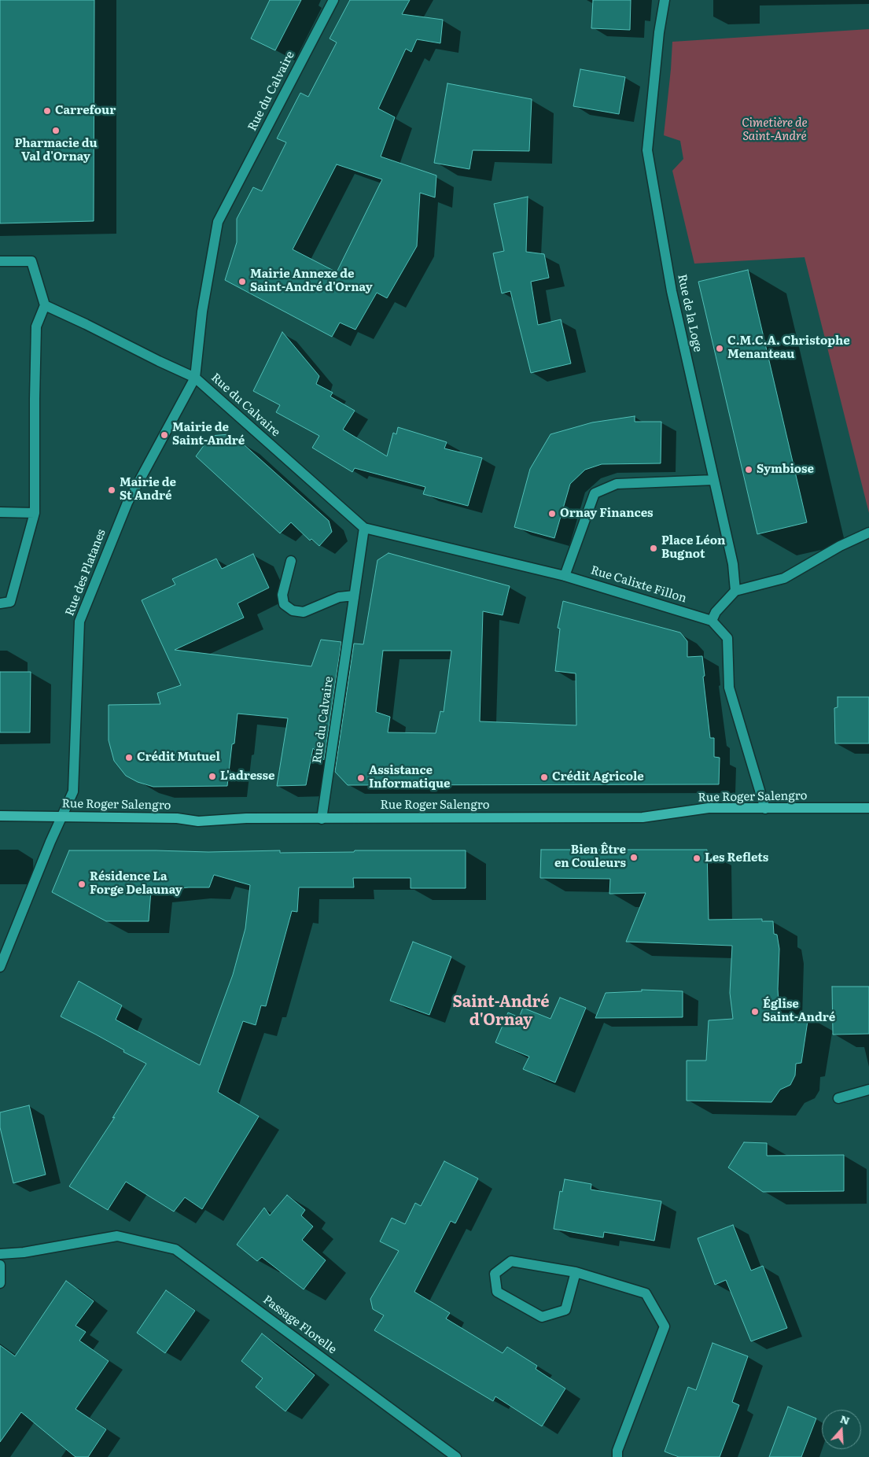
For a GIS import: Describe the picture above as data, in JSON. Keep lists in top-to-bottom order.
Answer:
{
  "streets": {
    "main road": ["Rue Roger Salengro"],
    "street": [
      "Rue du Calvaire",
      "Rue de la Loge",
      "Rue des Platanes",
      "Rue Calixte Fillon",
      "Passage Florelle"
    ]
  },
  "crossings": [
    ["Rue du Calvaire", "Rue des Platanes"],
    ["Rue du Calvaire", "Rue Calixte Fillon"],
    ["Rue du Calvaire", "Rue Roger Salengro"],
    ["Rue des Platanes", "Rue Roger Salengro"]
  ],
  "districts": ["Saint-André d'Ornay"],
  "parks": ["Cimetière de Saint-André"],
  "places": [
    "Carrefour",
    "Pharmacie du Val d'Ornay",
    "Mairie Annexe de Saint-André d'Ornay",
    "C.M.C.A. Christophe Menanteau",
    "Mairie de Saint-André",
    "Symbiose",
    "Mairie de St André",
    "Ornay Finances",
    "Place Léon Bugnot",
    "Crédit Mutuel",
    "L'adresse",
    "Crédit Agricole",
    "Assistance Informatique",
    "Bien Être en Couleurs",
    "Les Reflets",
    "Résidence La Forge Delaunay",
    "Église Saint-André"
  ],
  "north": "top"
}
